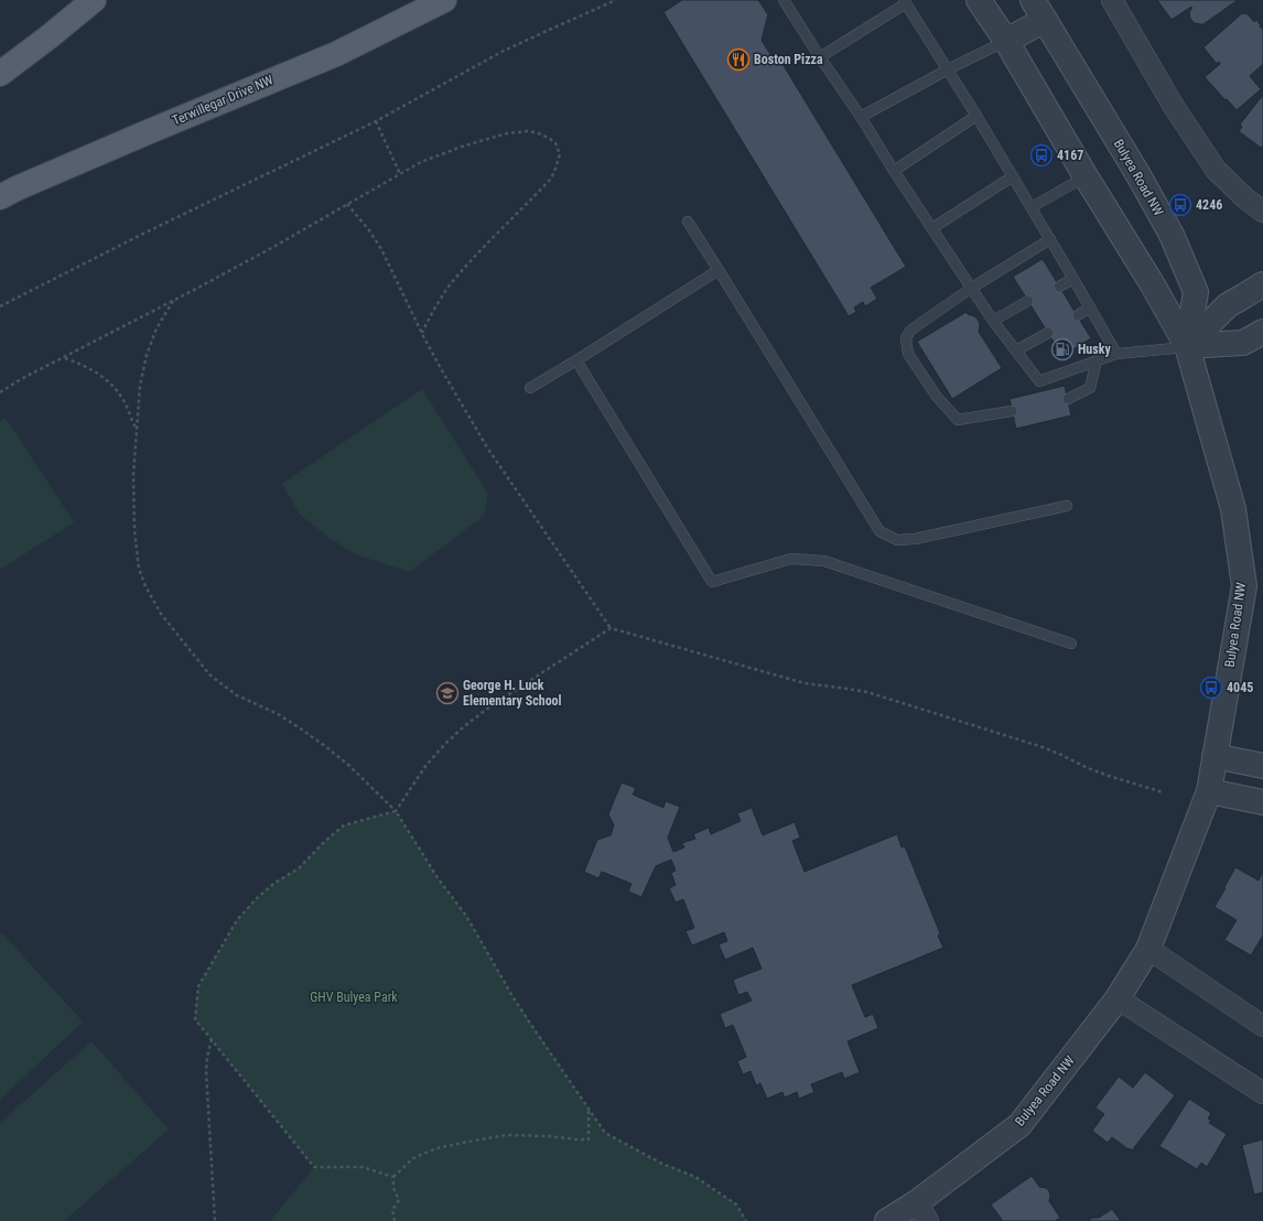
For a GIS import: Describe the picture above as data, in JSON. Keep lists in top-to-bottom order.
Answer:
{
  "streets": {
    "main road": ["Terwillegar Drive NW"],
    "street": ["Bulyea Road NW"]
  },
  "parks": ["GHV Bulyea Park"],
  "places": {
    "restaurant": ["Boston Pizza"],
    "bus stop": ["4167", "4246", "4045"],
    "fuel station": ["Husky"],
    "school or university": ["George H. Luck Elementary School"]
  }
}
